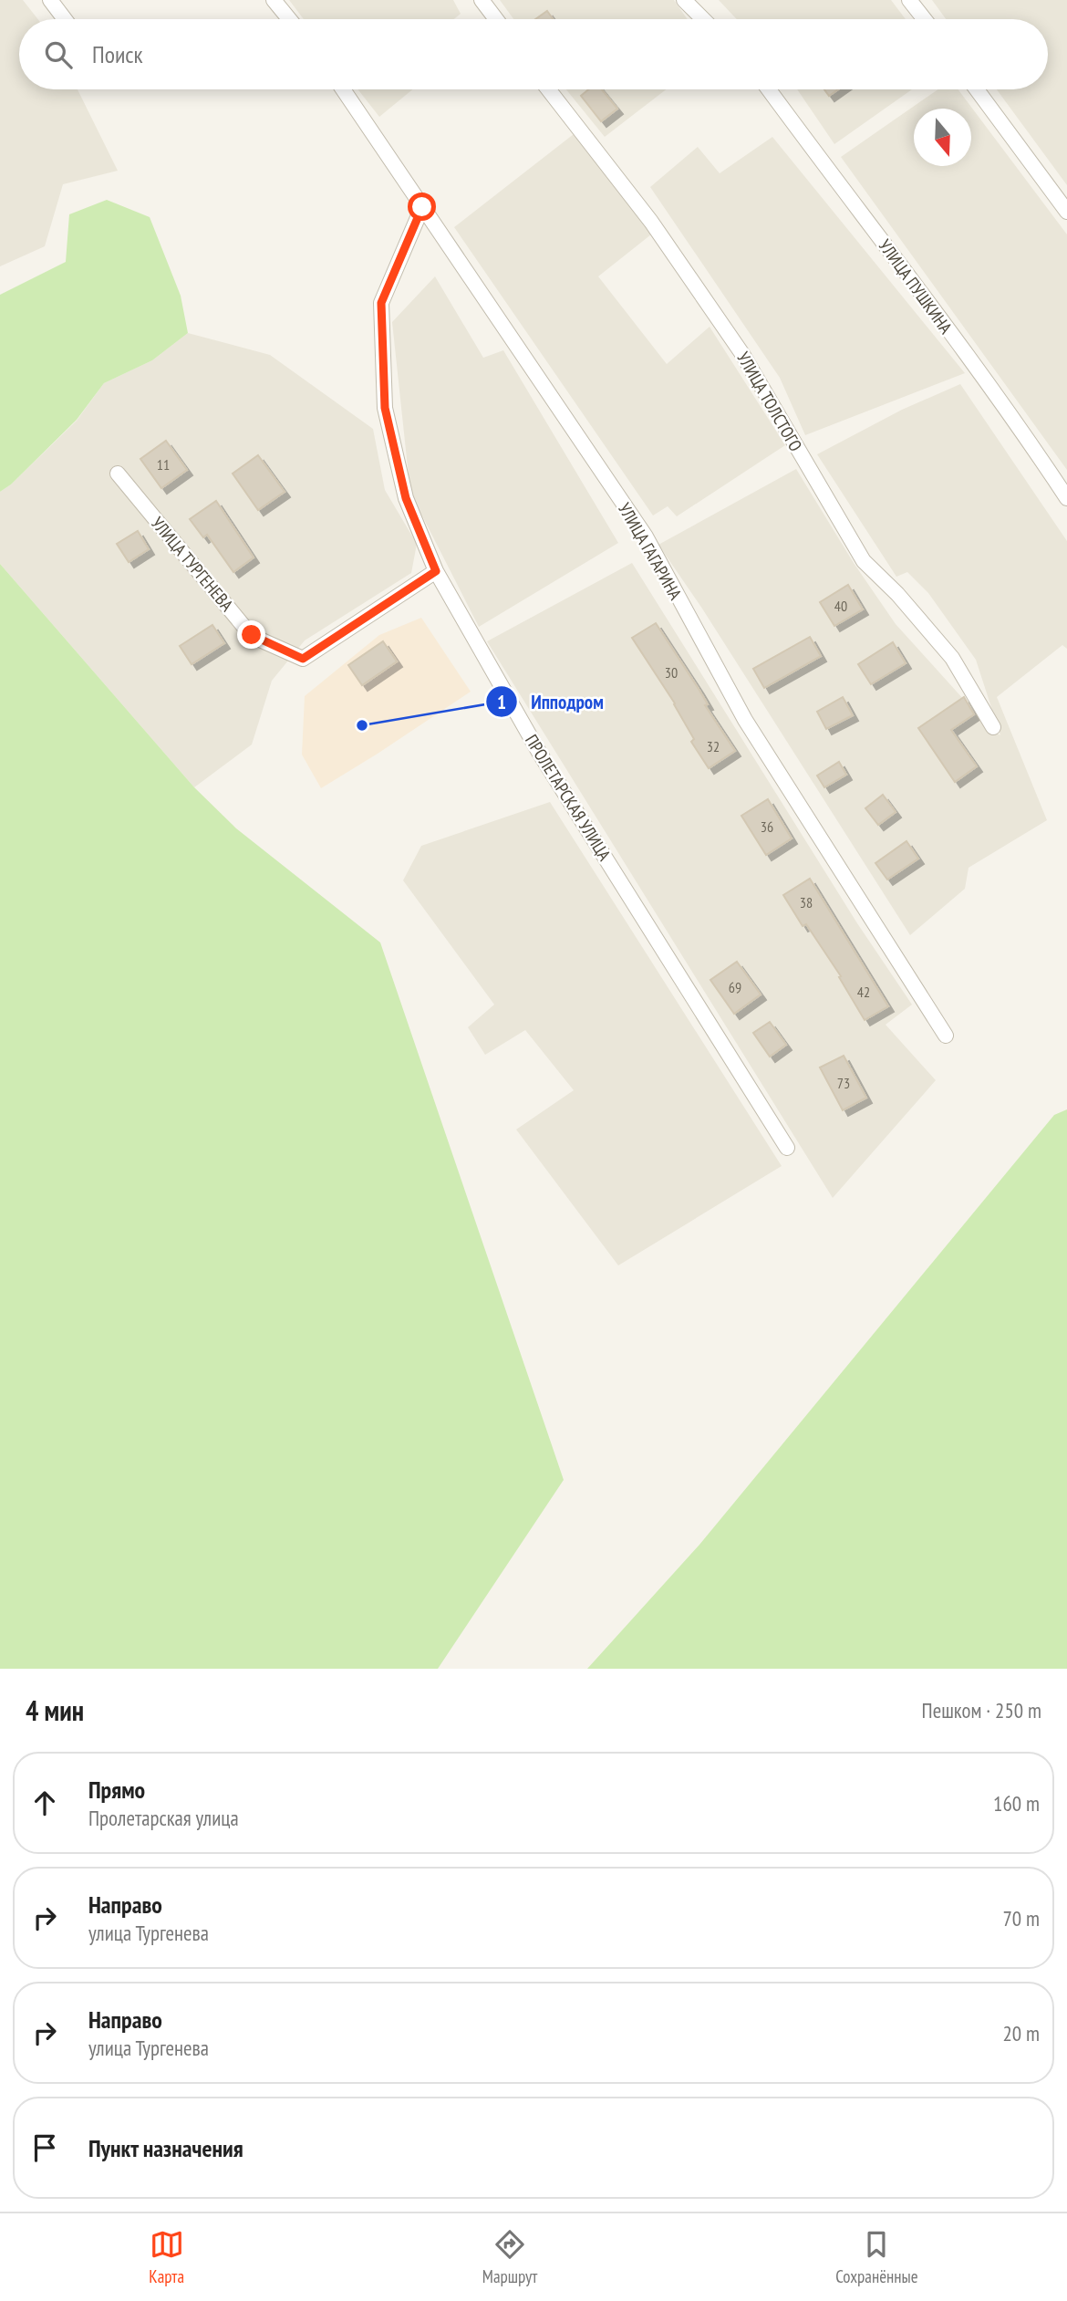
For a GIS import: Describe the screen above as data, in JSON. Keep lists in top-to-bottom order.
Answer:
{
  "streets": {
    "street": [
      "УЛИЦА ПУШКИНА",
      "УЛИЦА ТОЛСТОГО",
      "УЛИЦА ГАГАРИНА",
      "УЛИЦА ТУРГЕНЕВА",
      "ПРОЛЕТАРСКАЯ УЛИЦА"
    ]
  },
  "crossings": [
    ["УЛИЦА ГАГАРИНА", "ПРОЛЕТАРСКАЯ УЛИЦА"],
    ["УЛИЦА ТУРГЕНЕВА", "ПРОЛЕТАРСКАЯ УЛИЦА"]
  ],
  "places": ["Ипподром"],
  "house_numbers": [
    "11",
    "40",
    "30",
    "32",
    "36",
    "38",
    "69",
    "42",
    "73"
  ],
  "north": "bottom",
  "page": {
    "search": "Поиск",
    "heading": ["4 мин", "Пешком · 250 m"],
    "list": [
      ["Прямо", "Пролетарская улица", "160 m"],
      ["Направо", "улица Тургенева", "70 m"],
      ["Направо", "улица Тургенева", "20 m"],
      "Пункт назначения"
    ],
    "nav": ["Карта", "Маршрут", "Сохранённые"]
  }
}
